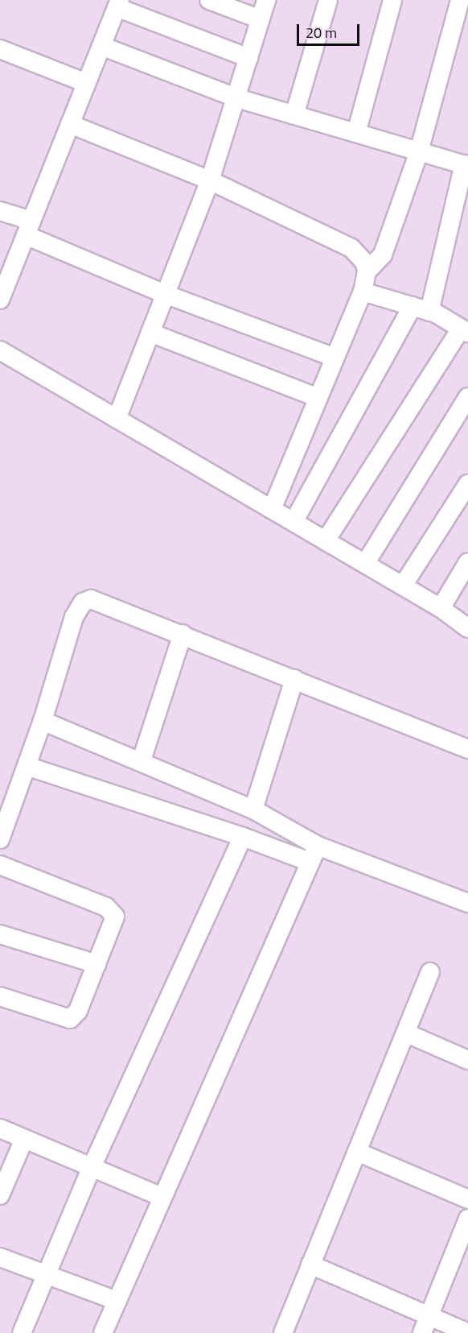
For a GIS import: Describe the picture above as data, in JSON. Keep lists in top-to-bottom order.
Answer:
{
  "scale_bar": "20 m"
}
